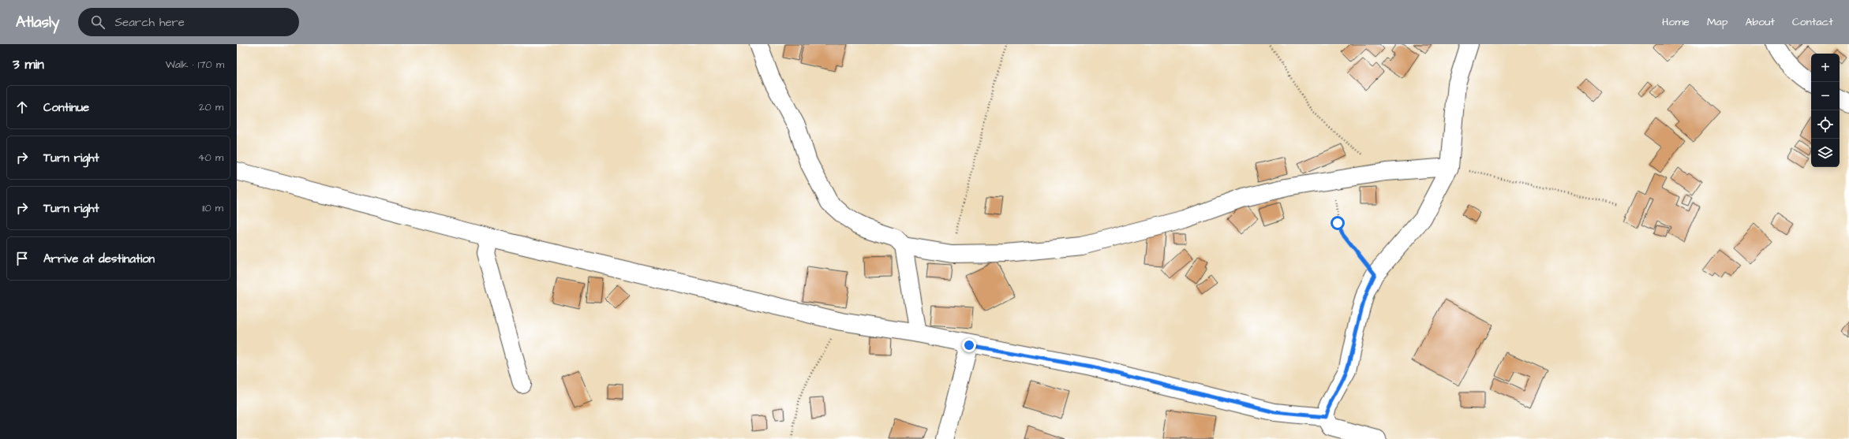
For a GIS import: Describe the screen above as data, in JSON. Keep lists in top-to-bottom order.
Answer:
{
  "page": {
    "header": "Atlasly",
    "search": "Search here",
    "nav": [
      "Home",
      "Map",
      "About",
      "Contact"
    ],
    "heading": ["3 min", "Walk · 170 m"],
    "map_buttons": ["+", "−"],
    "list": [
      ["Continue", "20 m"],
      ["Turn right", "40 m"],
      ["Turn right", "110 m"],
      "Arrive at destination"
    ]
  }
}
